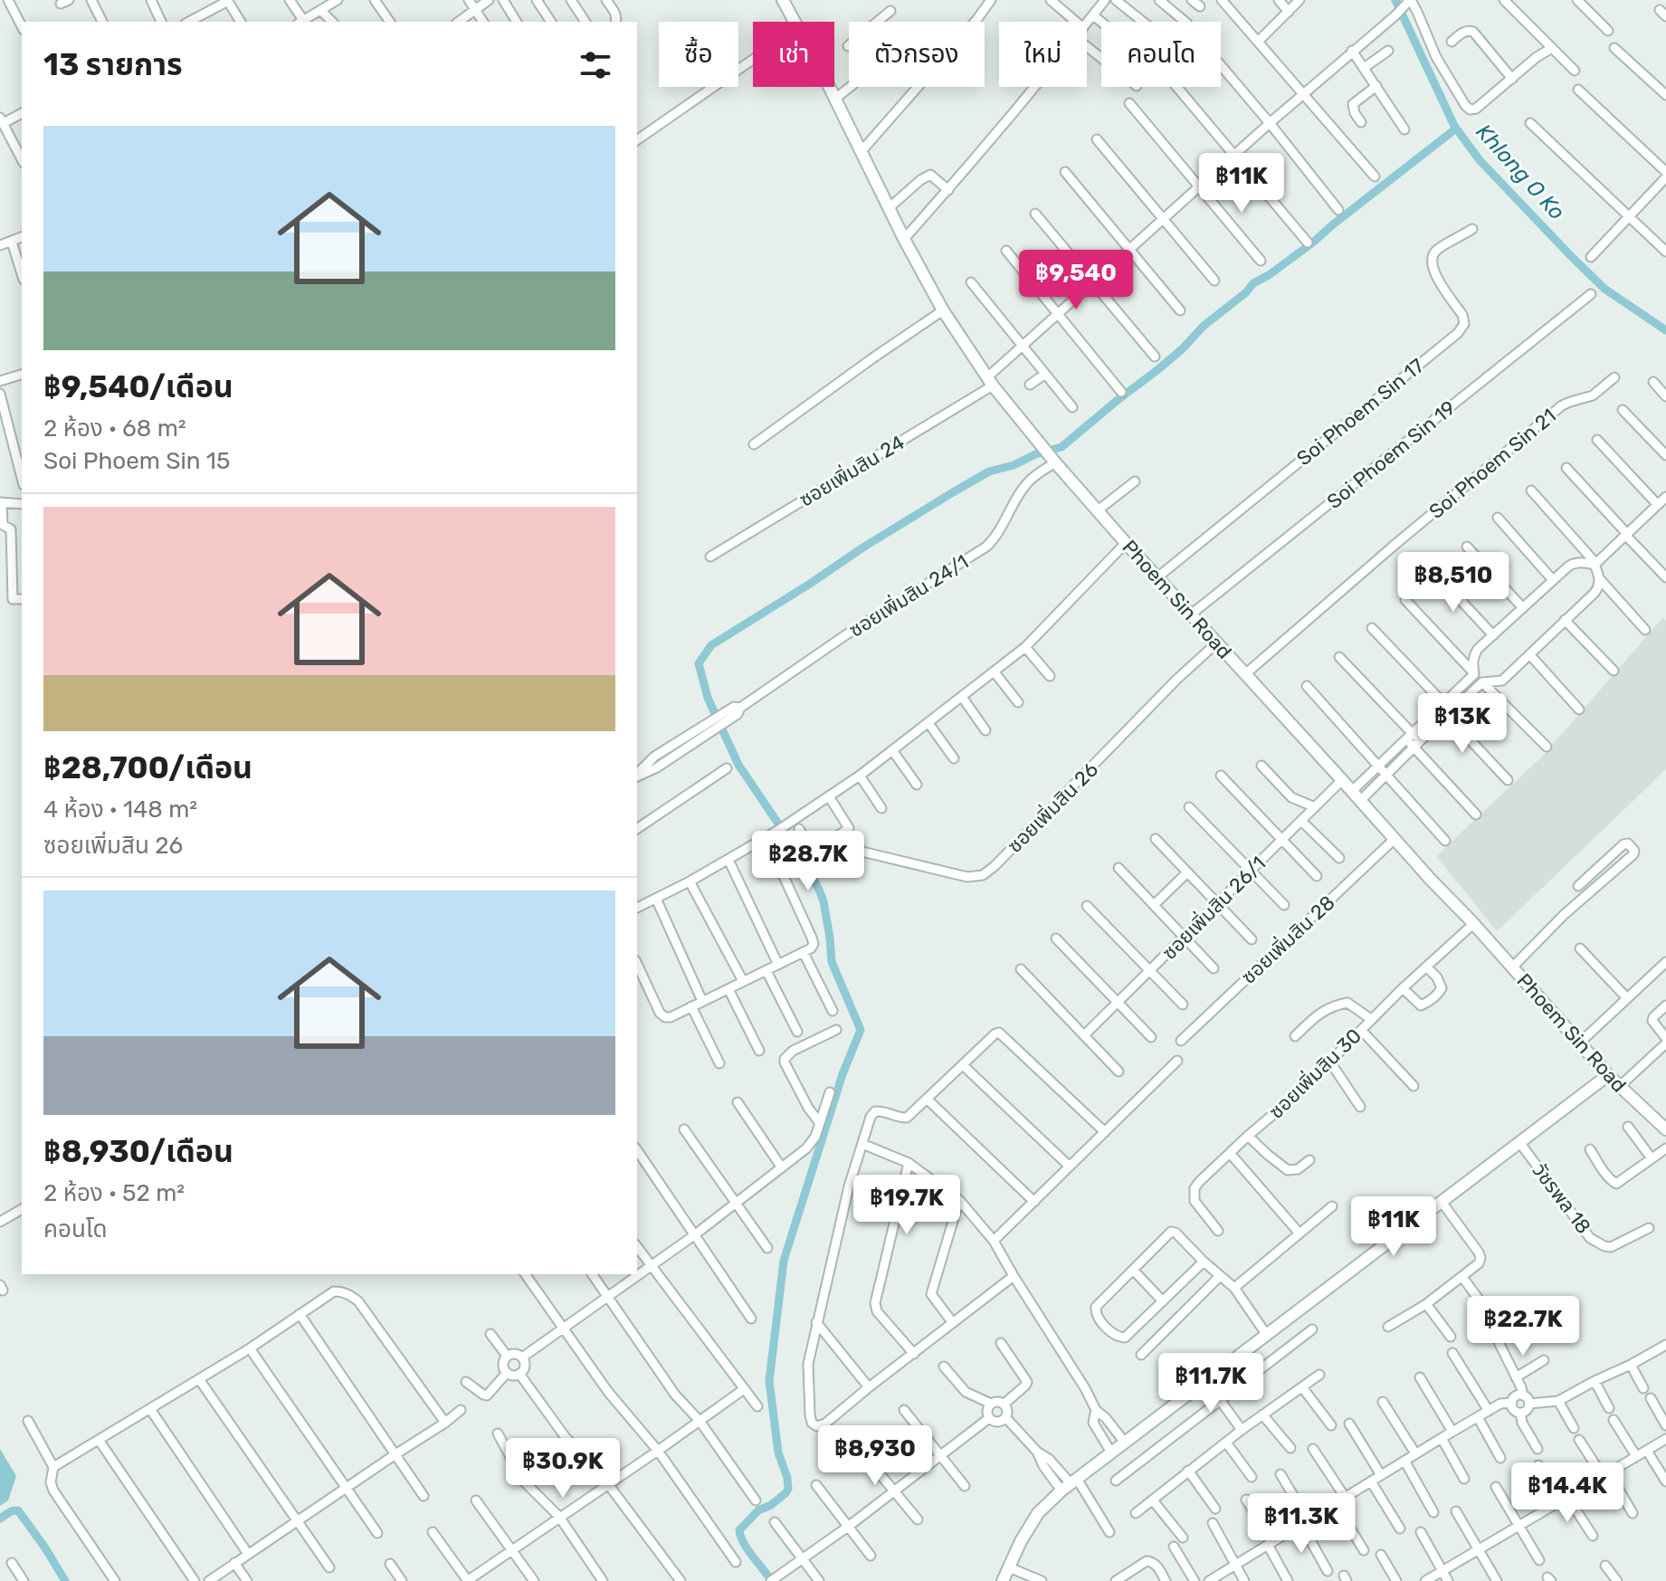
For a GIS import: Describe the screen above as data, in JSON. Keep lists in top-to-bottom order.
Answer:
{
  "streets": {
    "street": [
      "Soi Phoem Sin 17",
      "Soi Phoem Sin 19",
      "Soi Phoem Sin 21",
      "ซอยเพิ่มสิน 24",
      "ซอยเพิ่มสิน 24/1",
      "Phoem Sin Road",
      "ซอยเพิ่มสิน 26",
      "ซอยเพิ่มสิน 26/1",
      "ซอยเพิ่มสิน 28",
      "ซอยเพิ่มสิน 30",
      "วัชรพล 18"
    ]
  },
  "crossings": [
    ["Soi Phoem Sin 17", "Phoem Sin Road"],
    ["Soi Phoem Sin 19", "Phoem Sin Road"],
    ["Soi Phoem Sin 21", "Phoem Sin Road"],
    ["ซอยเพิ่มสิน 24", "Phoem Sin Road"],
    ["ซอยเพิ่มสิน 24/1", "Phoem Sin Road"],
    ["Phoem Sin Road", "ซอยเพิ่มสิน 26"],
    ["Phoem Sin Road", "ซอยเพิ่มสิน 26/1"],
    ["Phoem Sin Road", "ซอยเพิ่มสิน 28"],
    ["Phoem Sin Road", "ซอยเพิ่มสิน 30"]
  ],
  "water": ["Khlong O Ko"],
  "page": {
    "chip": [
      "ซื้อ",
      "เช่า",
      "ตัวกรอง",
      "ใหม่",
      "คอนโด"
    ],
    "heading": "13 รายการ",
    "list": [
      {
        "name": "฿9,540/เดือน",
        "note": "2 ห้อง · 68 m² · Soi Phoem Sin 15"
      },
      {
        "name": "฿28,700/เดือน",
        "note": "4 ห้อง · 148 m² · ซอยเพิ่มสิน 26"
      },
      {
        "name": "฿8,930/เดือน",
        "note": "2 ห้อง · 52 m² · คอนโด"
      }
    ],
    "price": [
      "฿11K",
      "฿9,540",
      "฿8,510",
      "฿13K",
      "฿28.7K",
      "฿19.7K",
      "฿11K",
      "฿22.7K",
      "฿11.7K",
      "฿8,930",
      "฿30.9K",
      "฿14.4K",
      "฿11.3K"
    ]
  }
}
